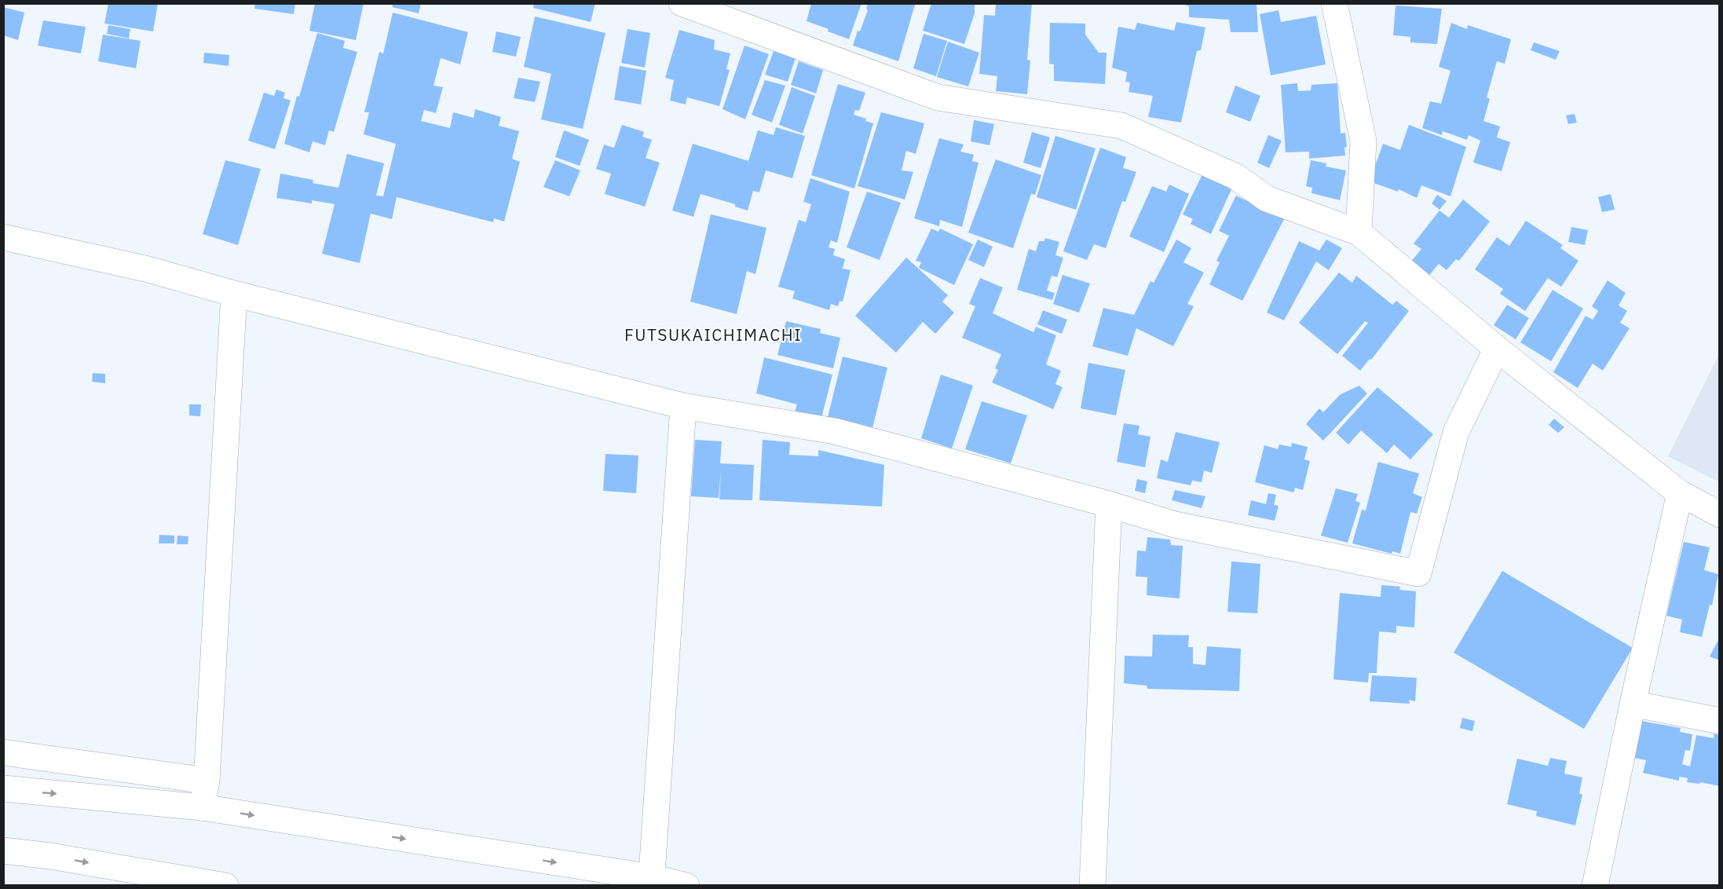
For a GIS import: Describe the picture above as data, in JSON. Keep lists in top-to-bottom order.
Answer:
{
  "districts": ["FUTSUKAICHIMACHI"]
}
